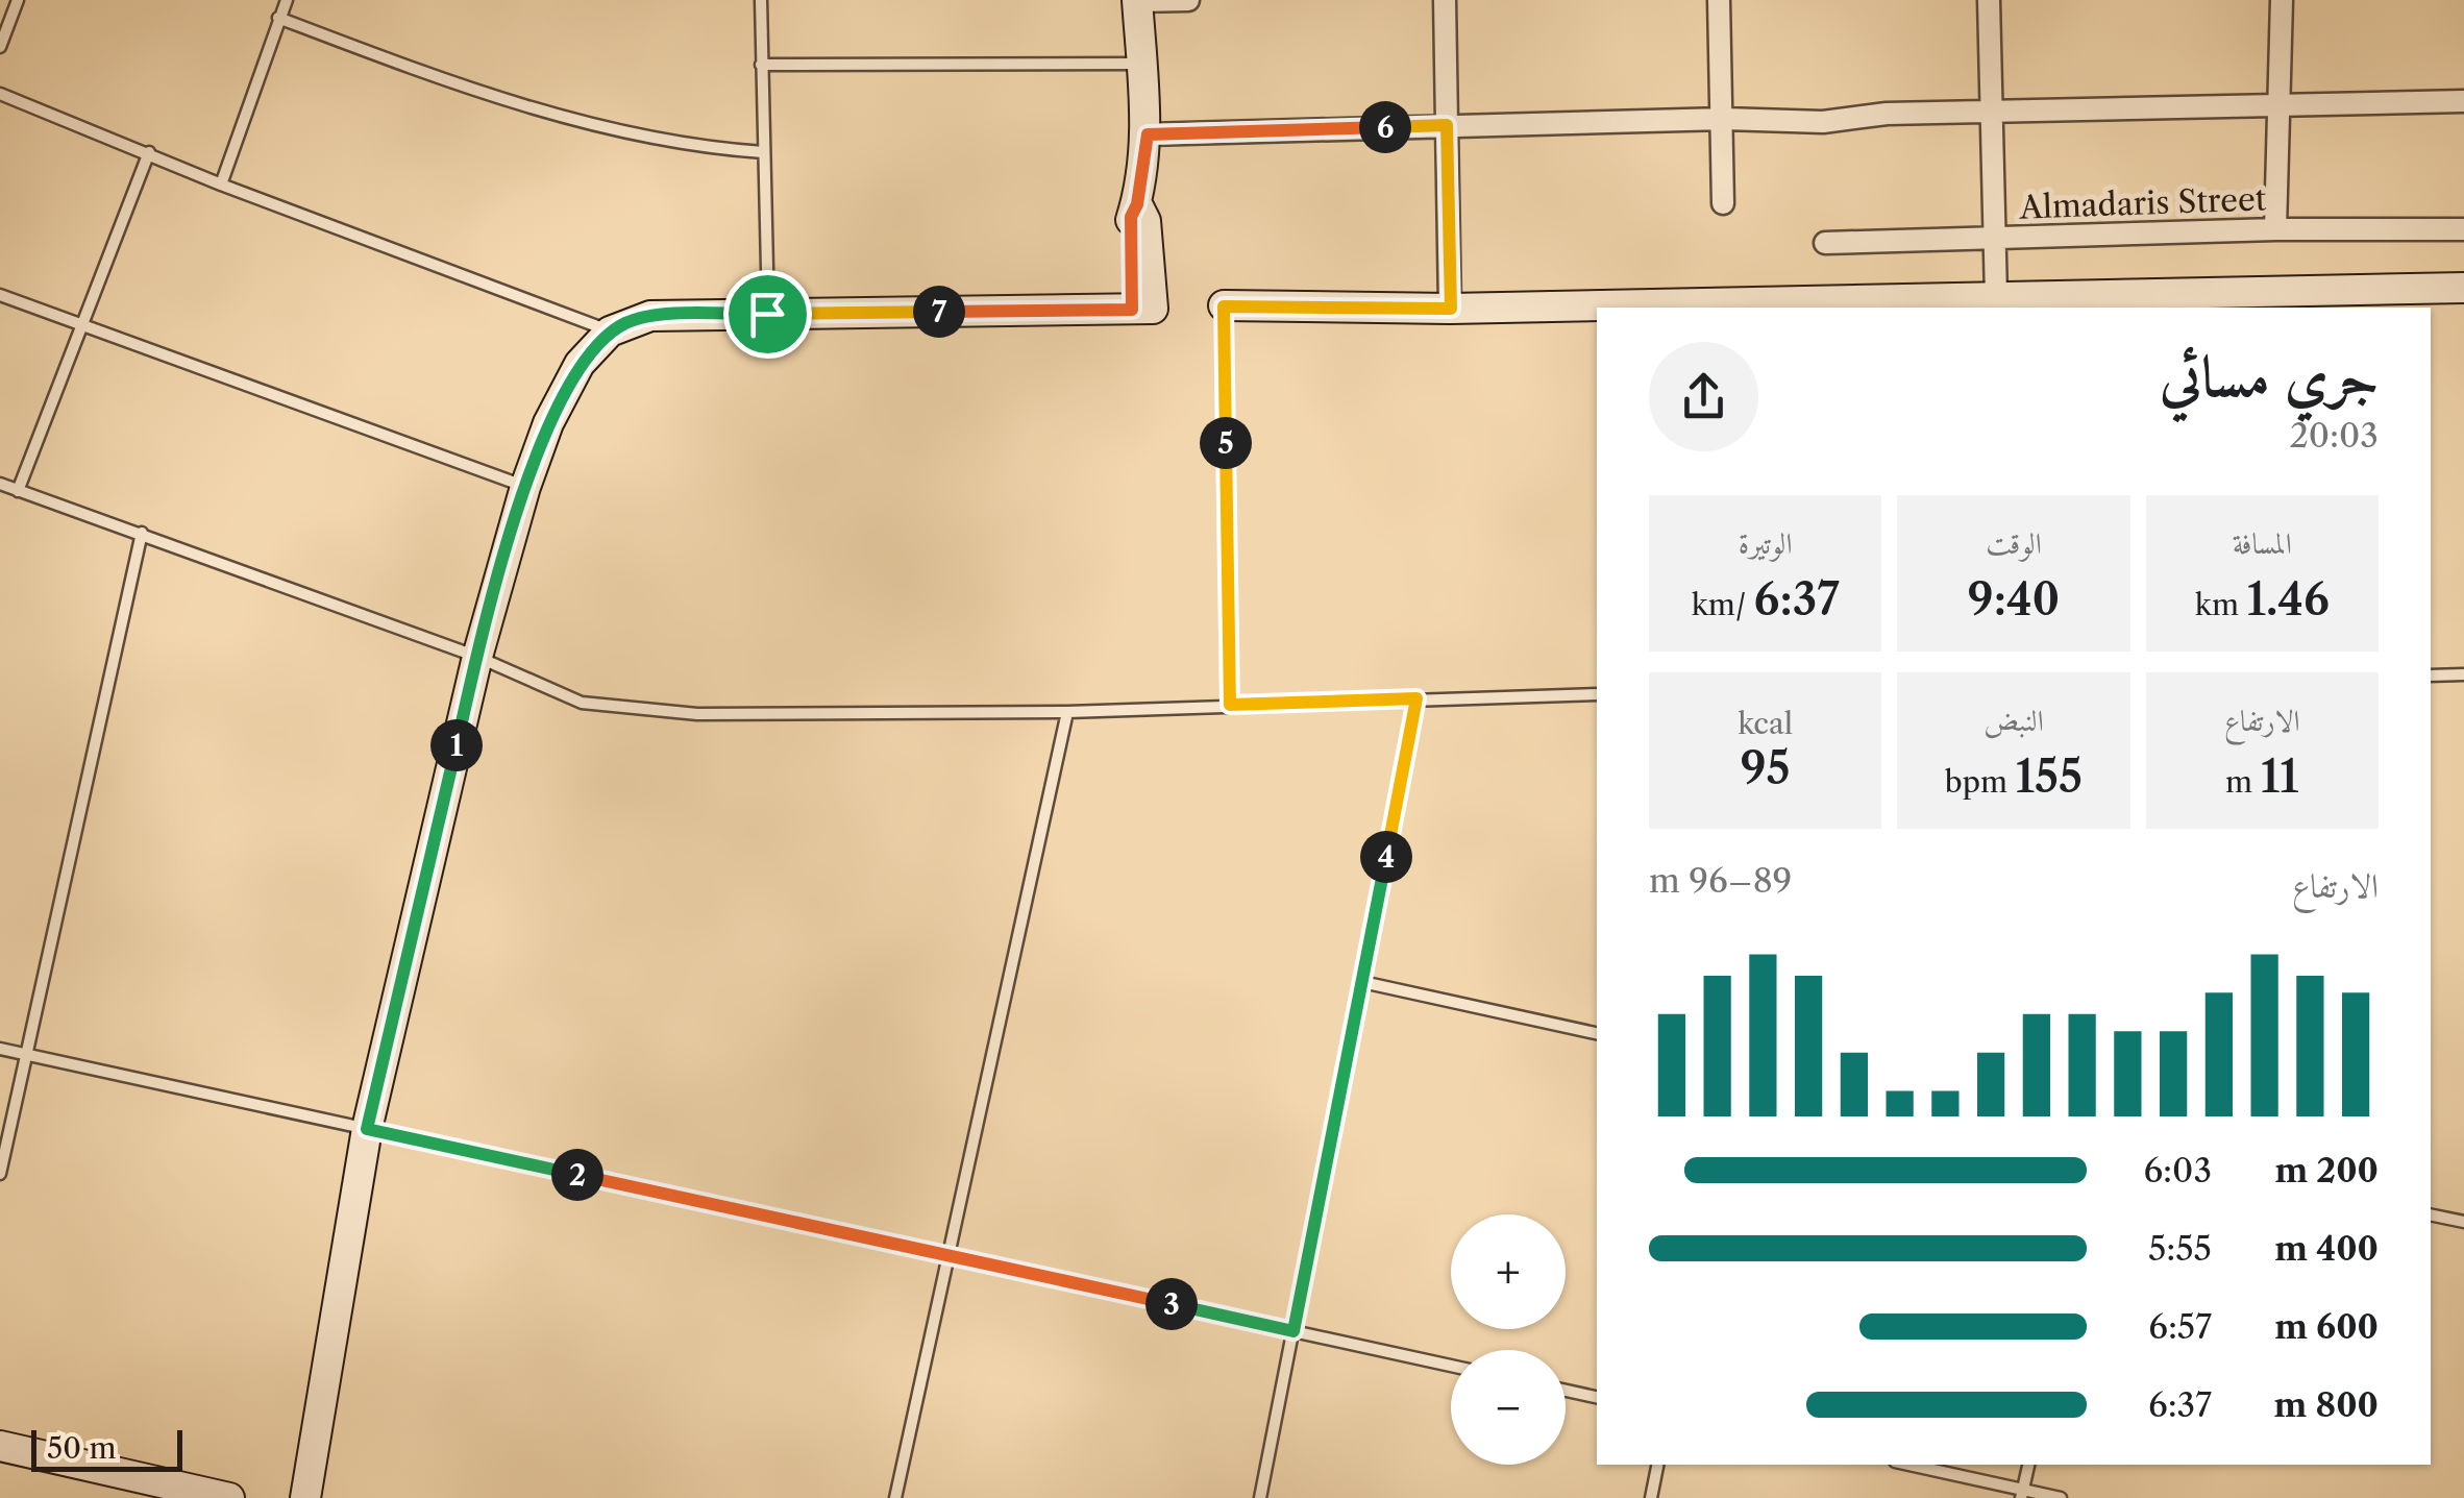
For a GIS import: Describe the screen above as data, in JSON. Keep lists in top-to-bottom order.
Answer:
{
  "streets": {
    "street": ["Almadaris Street"]
  },
  "scale_bar": "50 m",
  "page": {
    "pins": [
      "6",
      "7",
      "5",
      "1",
      "4",
      "2",
      "3"
    ],
    "heading": ["جري مسائي", "20:03"],
    "stats": [
      ["المسافة", "1.46 km"],
      ["الوقت", "9:40"],
      ["الوتيرة", "6:37 /km"],
      ["الارتفاع", "11 m"],
      ["النبض", "155 bpm"],
      ["kcal", "95"]
    ],
    "chart": ["الارتفاع", "89–96 m"],
    "list": [
      {
        "name": "200 m",
        "note": "6:03"
      },
      {
        "name": "400 m",
        "note": "5:55"
      },
      {
        "name": "600 m",
        "note": "6:57"
      },
      {
        "name": "800 m",
        "note": "6:37"
      }
    ],
    "map_buttons": ["+", "−"],
    "scale": "50 m"
  }
}
